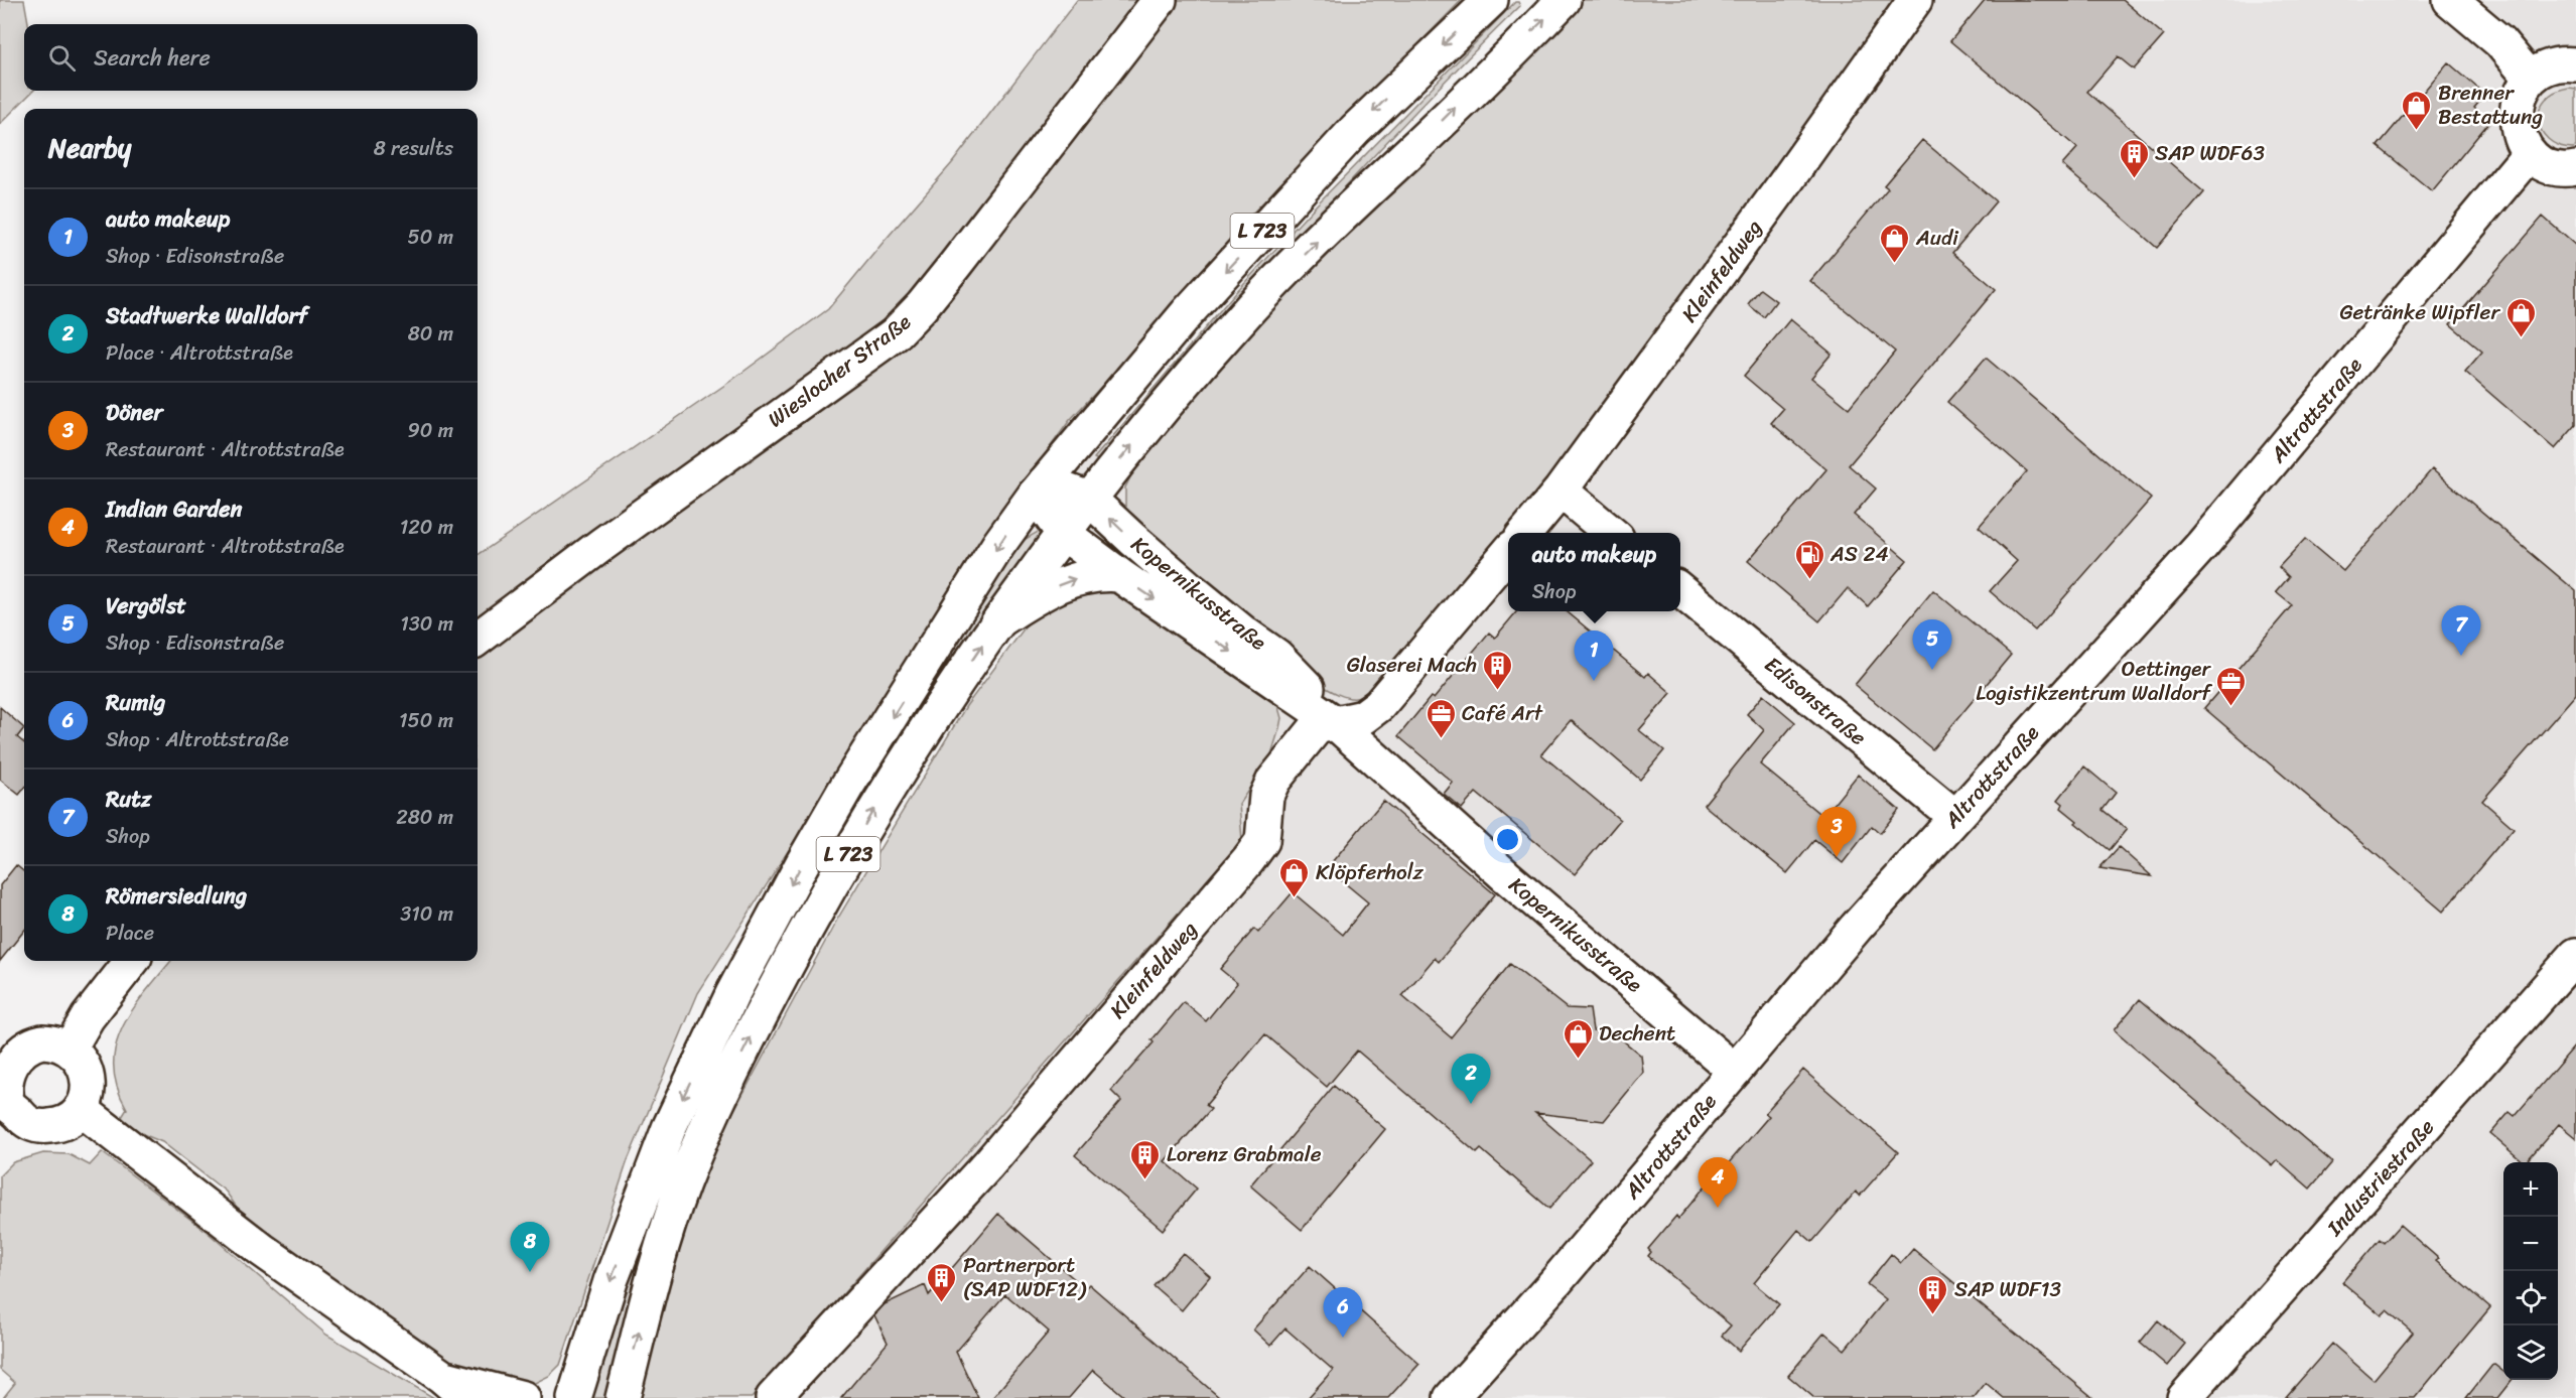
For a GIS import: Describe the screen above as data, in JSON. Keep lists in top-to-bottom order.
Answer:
{
  "streets": {
    "street": [
      "L 723",
      "Kleinfeldweg",
      "Wieslocher Straße",
      "Altrottstraße",
      "Kopernikusstraße",
      "Edisonstraße",
      "Industriestraße"
    ]
  },
  "crossings": [
    ["L 723", "Kopernikusstraße"],
    ["Kleinfeldweg", "Kopernikusstraße"],
    ["Altrottstraße", "Kopernikusstraße"],
    ["Altrottstraße", "Edisonstraße"]
  ],
  "places": {
    "shop": [
      "Brenner Bestattung",
      "Audi",
      "Getränke Wipfler",
      "Klöpferholz",
      "Dechent"
    ],
    "building": [
      "SAP WDF63",
      "Glaserei Mach",
      "Lorenz Grabmale",
      "Partnerport (SAP WDF12)",
      "SAP WDF13"
    ],
    "fuel station": ["AS 24"],
    "office": ["Oettinger Logistikzentrum Walldorf", "Café Art"]
  },
  "page": {
    "search": "Search here",
    "heading": ["Nearby", "8 results"],
    "list": [
      {
        "mark": "1",
        "name": "auto makeup",
        "note": "Shop · Edisonstraße",
        "value": "50 m"
      },
      {
        "mark": "2",
        "name": "Stadtwerke Walldorf",
        "note": "Place · Altrottstraße",
        "value": "80 m"
      },
      {
        "mark": "3",
        "name": "Döner",
        "note": "Restaurant · Altrottstraße",
        "value": "90 m"
      },
      {
        "mark": "4",
        "name": "Indian Garden",
        "note": "Restaurant · Altrottstraße",
        "value": "120 m"
      },
      {
        "mark": "5",
        "name": "Vergölst",
        "note": "Shop · Edisonstraße",
        "value": "130 m"
      },
      {
        "mark": "6",
        "name": "Rumig",
        "note": "Shop · Altrottstraße",
        "value": "150 m"
      },
      {
        "mark": "7",
        "name": "Rutz",
        "note": "Shop",
        "value": "280 m"
      },
      {
        "mark": "8",
        "name": "Römersiedlung",
        "note": "Place",
        "value": "310 m"
      }
    ],
    "popup": ["auto makeup", "Shop"],
    "pins": [
      "7",
      "5",
      "1",
      "3",
      "2",
      "4",
      "8",
      "6"
    ],
    "map_buttons": ["+", "−"]
  }
}
